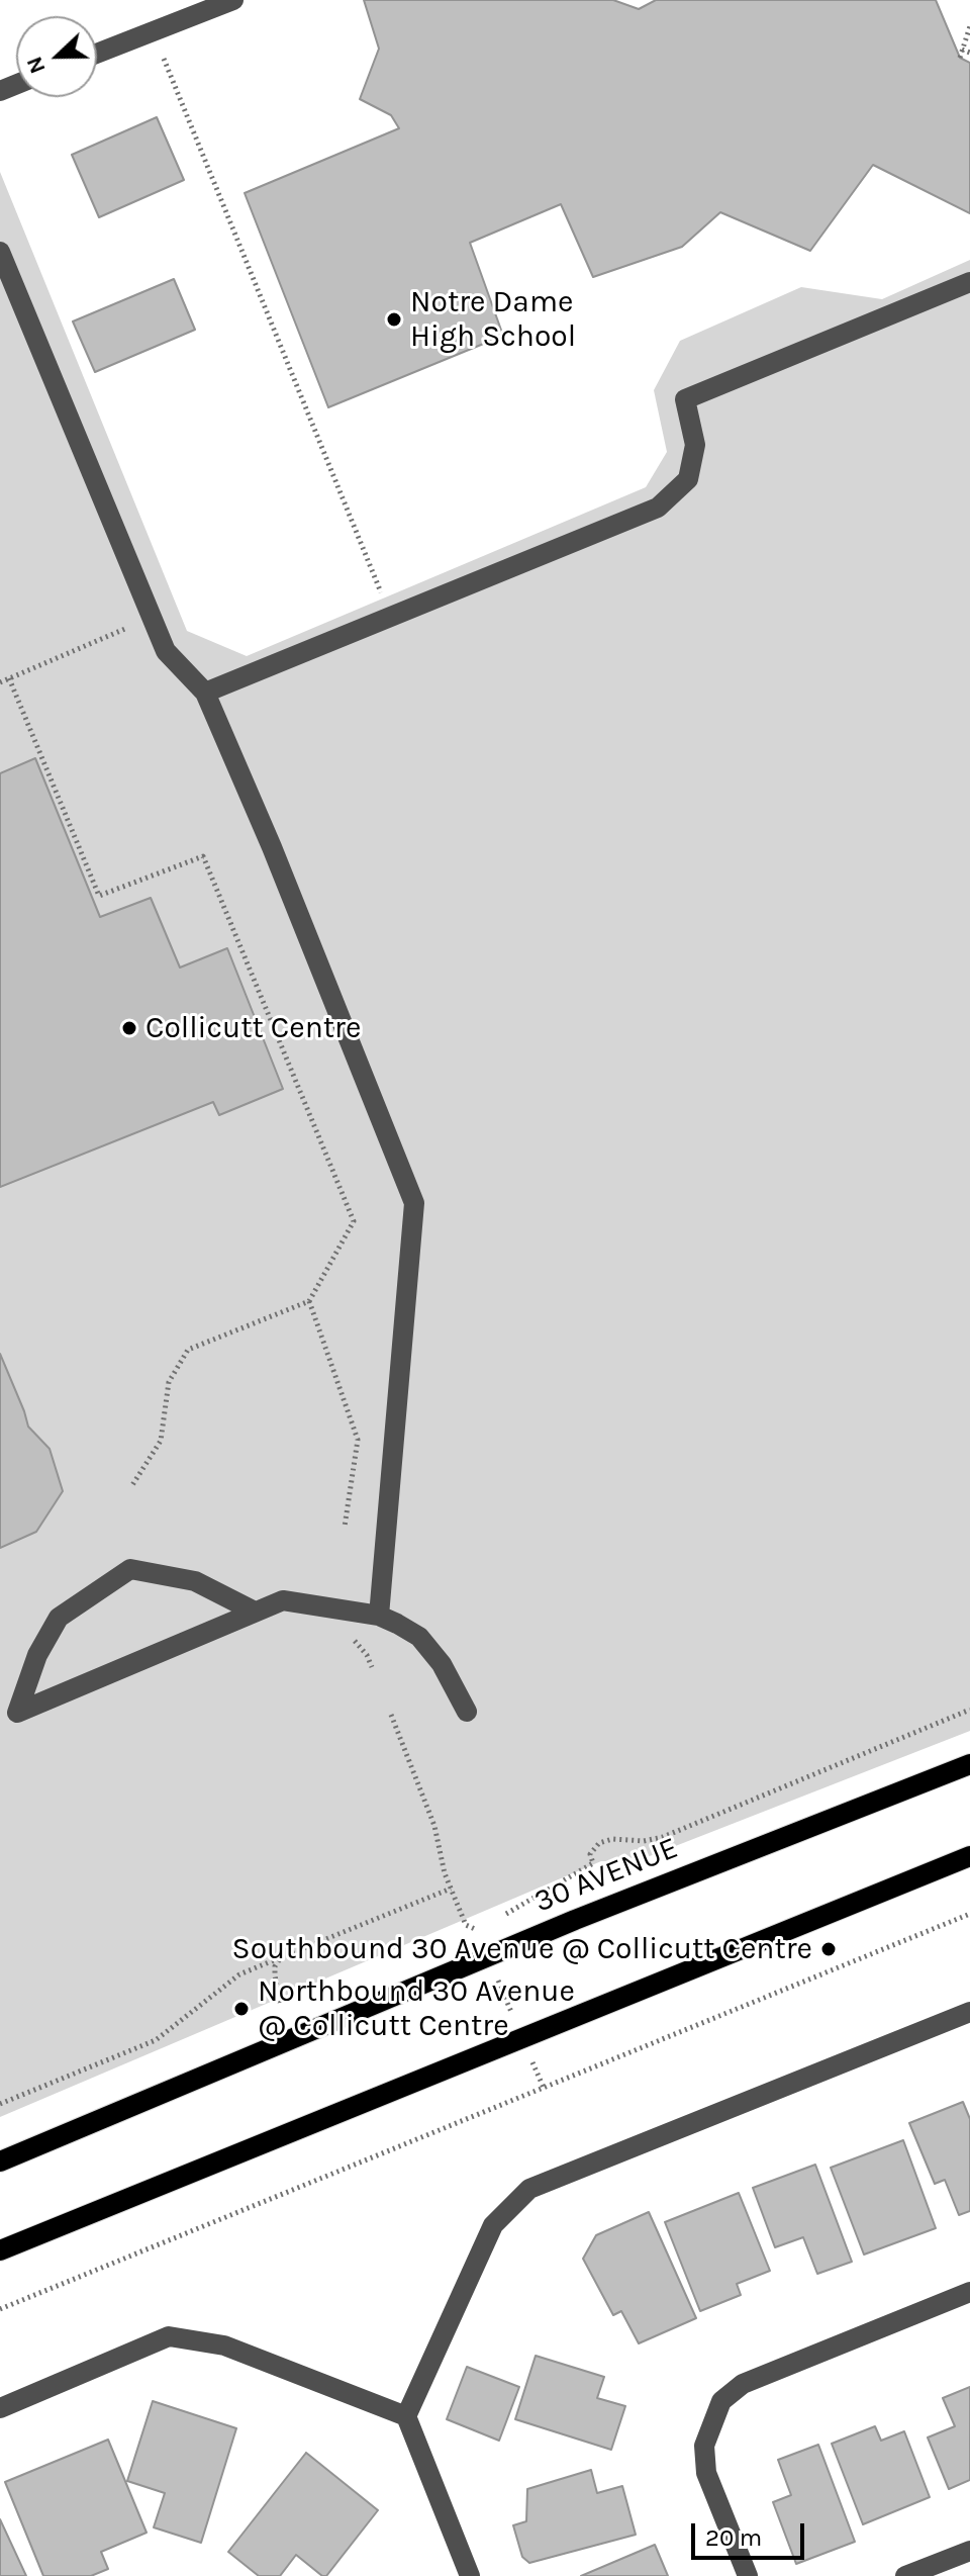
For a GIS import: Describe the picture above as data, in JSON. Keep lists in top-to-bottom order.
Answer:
{
  "streets": {
    "main road": ["30 AVENUE"]
  },
  "places": [
    "Notre Dame High School",
    "Collicutt Centre",
    "Southbound 30 Avenue @ Collicutt Centre",
    "Northbound 30 Avenue @ Collicutt Centre"
  ],
  "scale_bar": "20 m",
  "north": "left"
}
